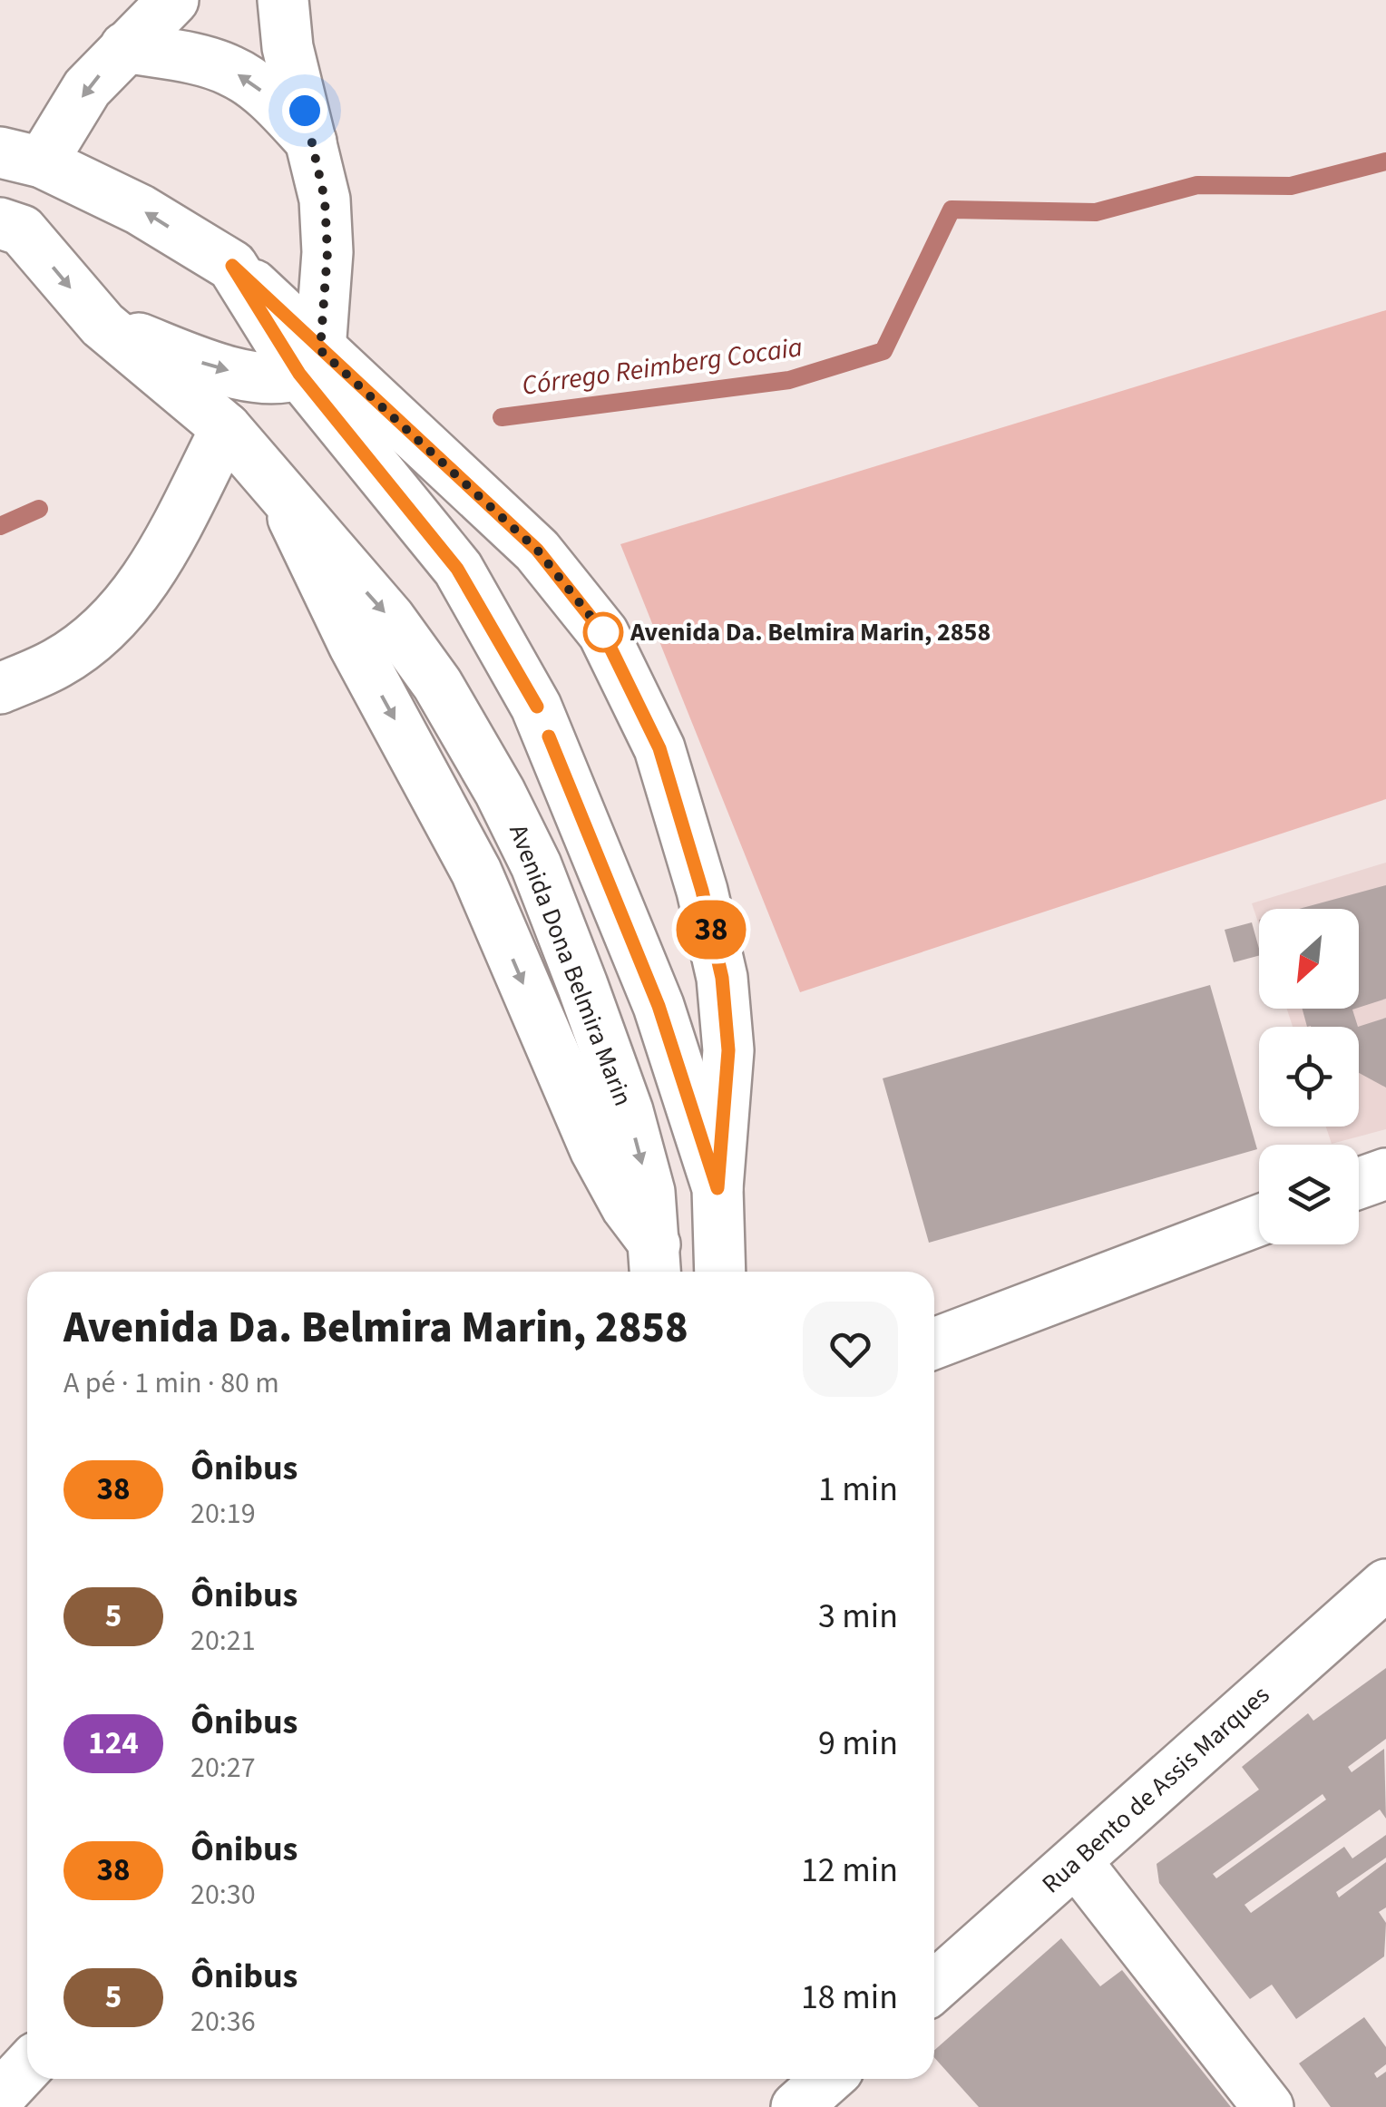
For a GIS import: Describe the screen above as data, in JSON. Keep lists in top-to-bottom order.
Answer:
{
  "streets": {
    "main road": ["Avenida Dona Belmira Marin", "Rua Bento de Assis Marques"]
  },
  "water": ["Córrego Reimberg Cocaia"],
  "places": ["Avenida Da. Belmira Marin, 2858"],
  "lines": ["bus line 38"],
  "north": "bottom left",
  "page": {
    "on_map": "38",
    "heading": ["Avenida Da. Belmira Marin, 2858", "A pé · 1 min · 80 m"],
    "list": [
      {
        "mark": "38",
        "name": "Ônibus",
        "note": "20:19",
        "value": "1 min"
      },
      {
        "mark": "5",
        "name": "Ônibus",
        "note": "20:21",
        "value": "3 min"
      },
      {
        "mark": "124",
        "name": "Ônibus",
        "note": "20:27",
        "value": "9 min"
      },
      {
        "mark": "38",
        "name": "Ônibus",
        "note": "20:30",
        "value": "12 min"
      },
      {
        "mark": "5",
        "name": "Ônibus",
        "note": "20:36",
        "value": "18 min"
      }
    ]
  }
}
